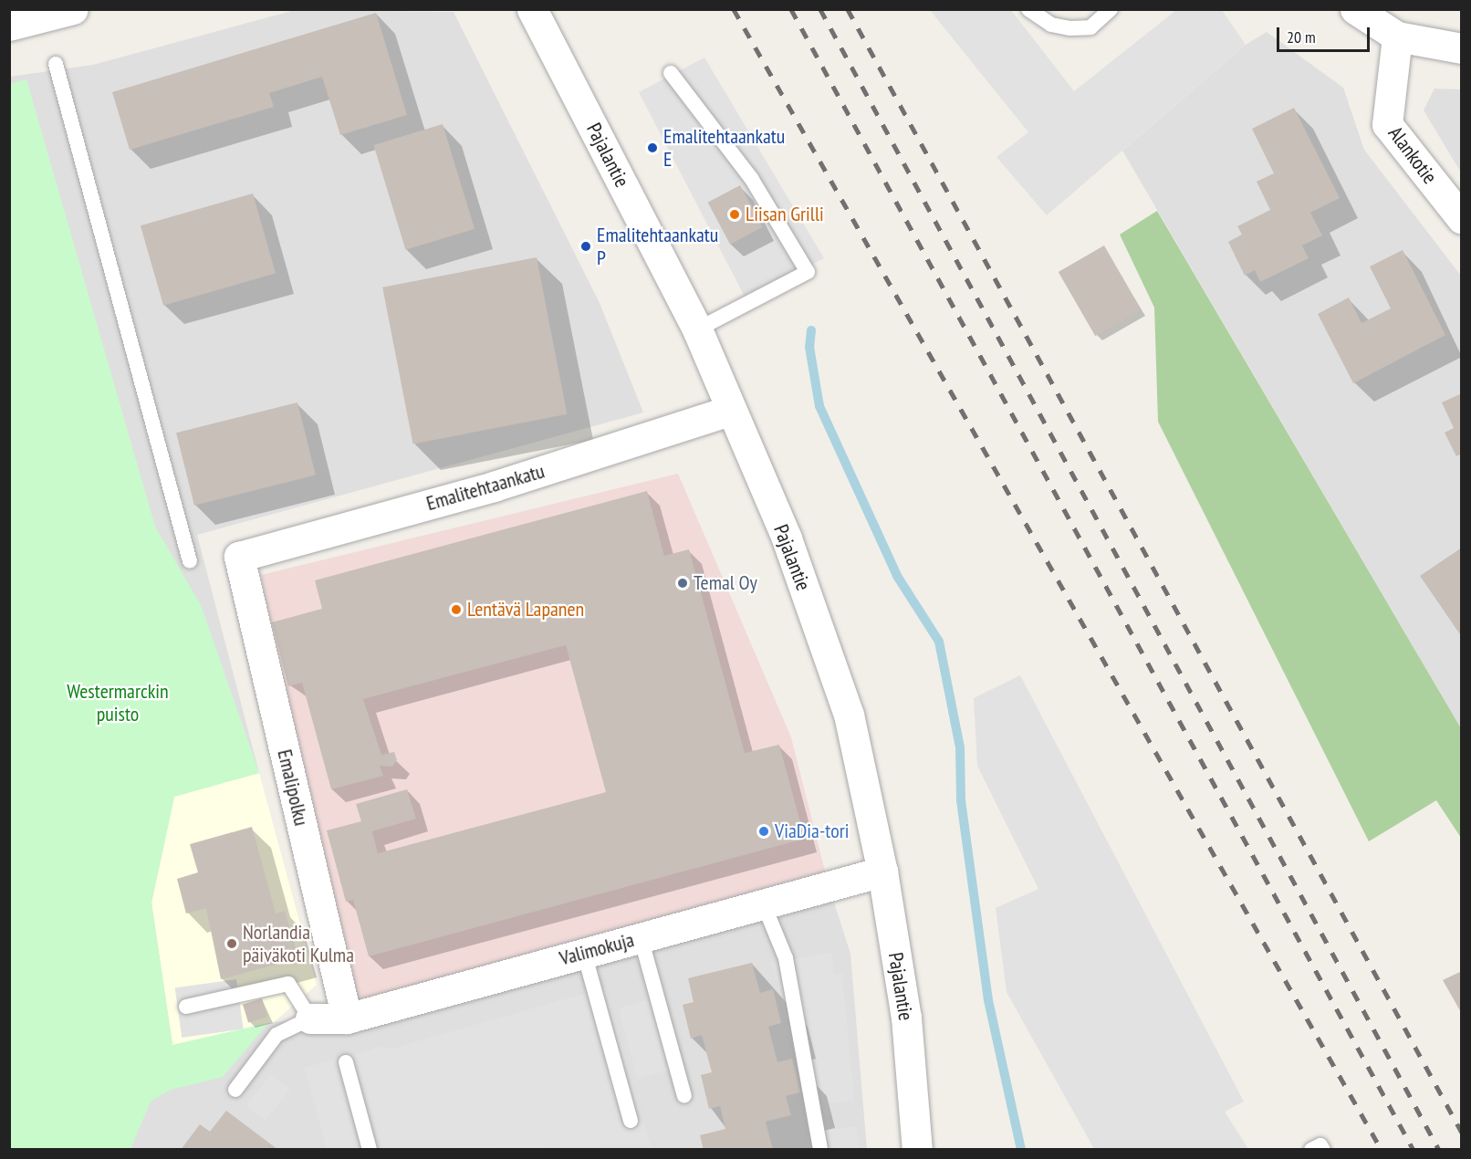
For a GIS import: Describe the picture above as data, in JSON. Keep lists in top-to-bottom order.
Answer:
{
  "streets": {
    "street": [
      "Pajalantie",
      "Alankotie",
      "Emalitehtaankatu",
      "Emalipolku",
      "Valimokuja"
    ]
  },
  "crossings": [
    ["Pajalantie", "Emalitehtaankatu"],
    ["Pajalantie", "Valimokuja"],
    ["Emalitehtaankatu", "Emalipolku"],
    ["Emalipolku", "Valimokuja"]
  ],
  "parks": ["Westermarckin puisto"],
  "places": [
    "Emalitehtaankatu E",
    "Liisan Grilli",
    "Emalitehtaankatu P",
    "Temal Oy",
    "Lentävä Lapanen",
    "ViaDia-tori",
    "Norlandia päiväkoti Kulma"
  ],
  "scale_bar": "20 m"
}
